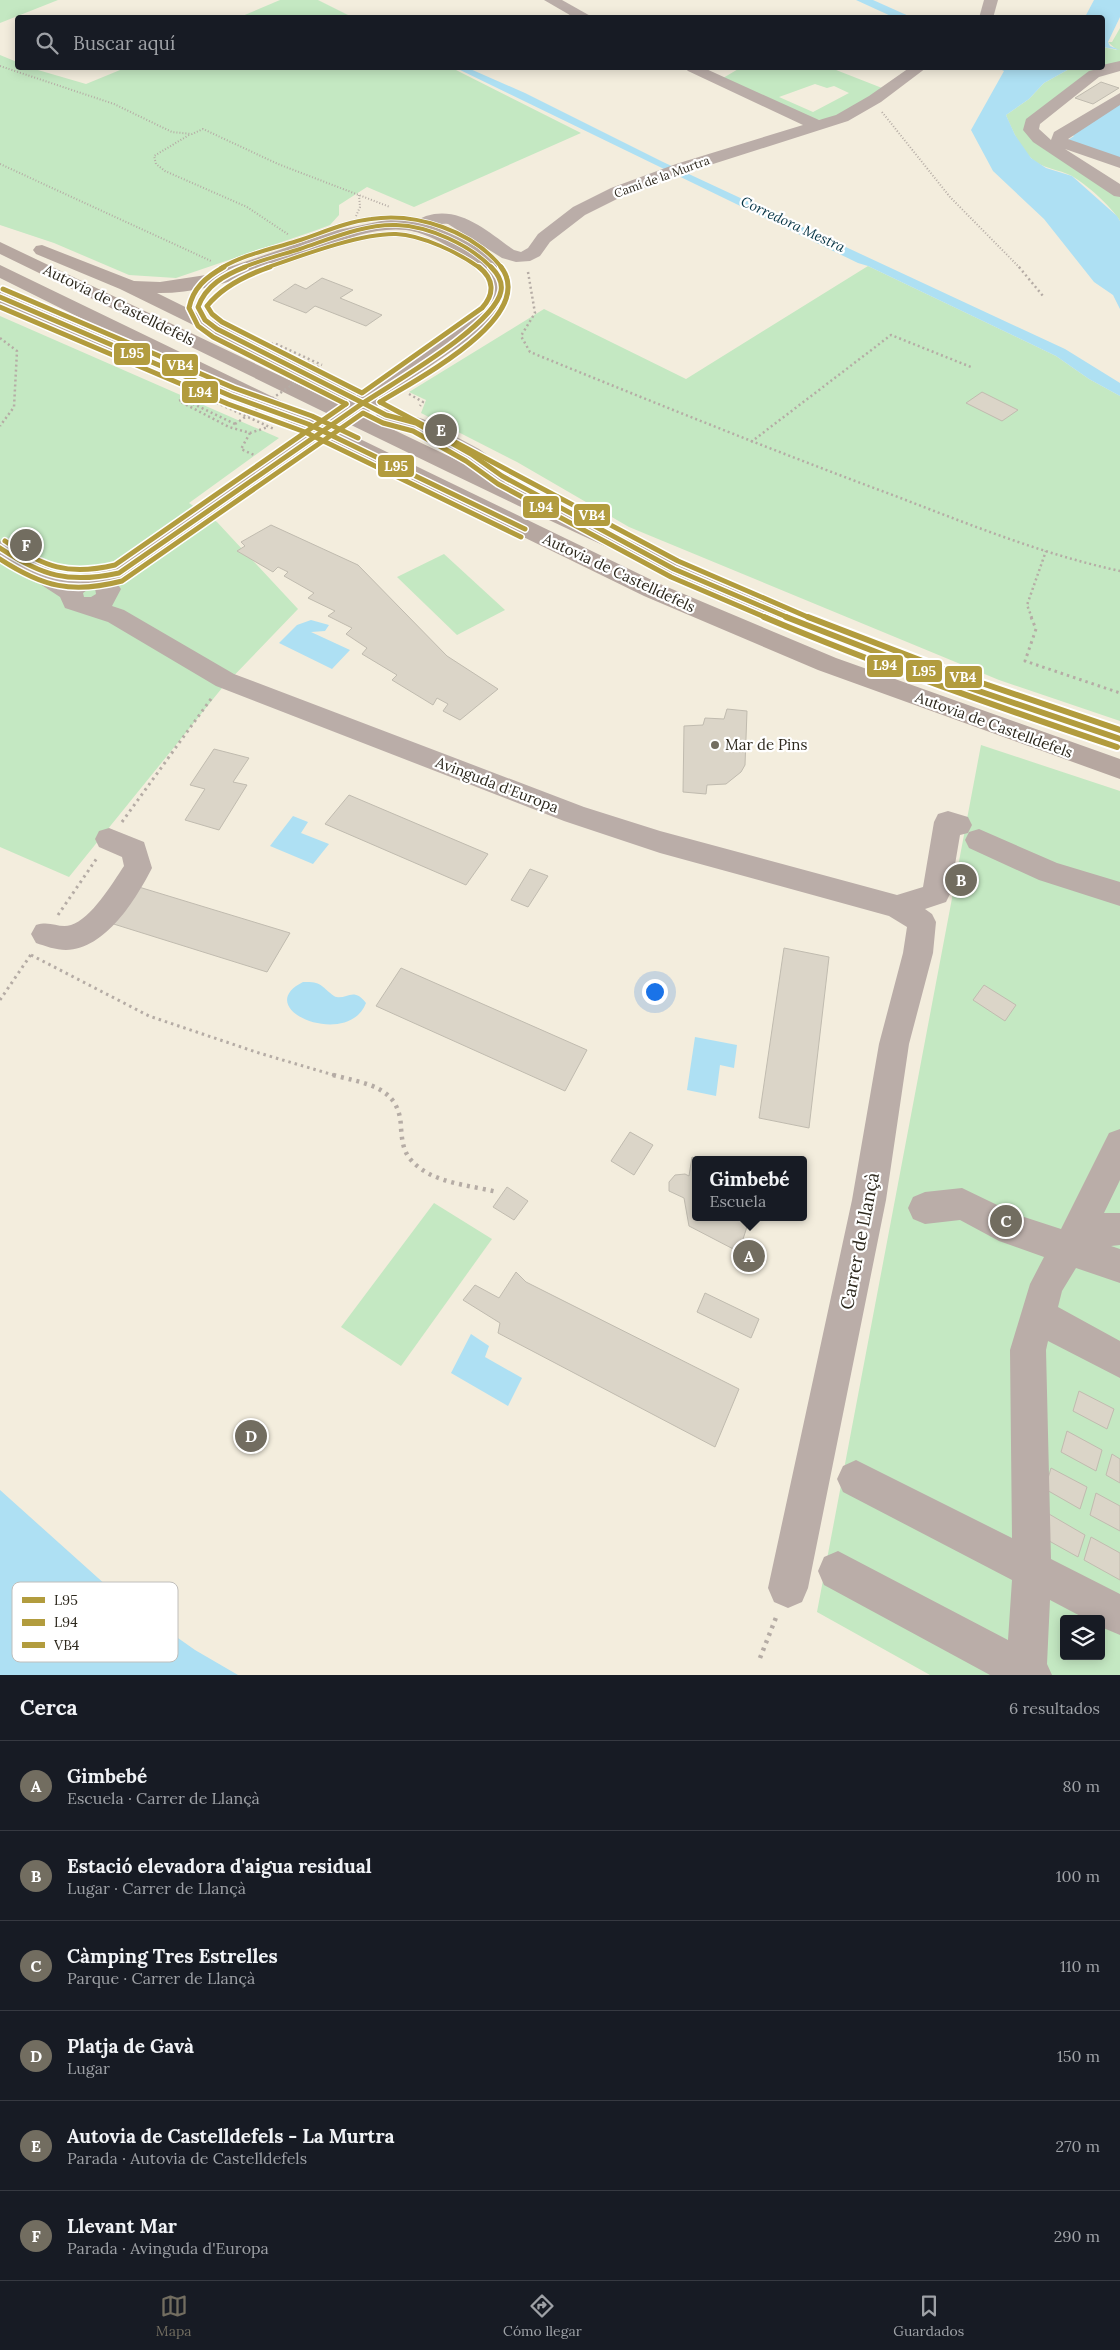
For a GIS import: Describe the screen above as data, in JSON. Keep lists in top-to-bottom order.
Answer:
{
  "streets": {
    "highway": ["Autovia de Castelldefels"],
    "street": ["Camí de la Murtra", "Avinguda d'Europa", "Carrer de Llançà"]
  },
  "crossings": [
    ["Avinguda d'Europa", "Carrer de Llançà"]
  ],
  "water": ["Corredora Mestra"],
  "places": ["Mar de Pins"],
  "lines": ["transit line L94", "transit line L95", "transit line VB4"],
  "legend": ["L95", "L94", "VB4"],
  "page": {
    "search": "Buscar aquí",
    "pins": [
      "E",
      "F",
      "B",
      "C",
      "A",
      "D"
    ],
    "popup": ["Gimbebé", "Escuela"],
    "heading": ["Cerca", "6 resultados"],
    "list": [
      {
        "mark": "A",
        "name": "Gimbebé",
        "note": "Escuela · Carrer de Llançà",
        "value": "80 m"
      },
      {
        "mark": "B",
        "name": "Estació elevadora d'aigua residual",
        "note": "Lugar · Carrer de Llançà",
        "value": "100 m"
      },
      {
        "mark": "C",
        "name": "Càmping Tres Estrelles",
        "note": "Parque · Carrer de Llançà",
        "value": "110 m"
      },
      {
        "mark": "D",
        "name": "Platja de Gavà",
        "note": "Lugar",
        "value": "150 m"
      },
      {
        "mark": "E",
        "name": "Autovia de Castelldefels - La Murtra",
        "note": "Parada · Autovia de Castelldefels",
        "value": "270 m"
      },
      {
        "mark": "F",
        "name": "Llevant Mar",
        "note": "Parada · Avinguda d'Europa",
        "value": "290 m"
      }
    ],
    "nav": ["Mapa", "Cómo llegar", "Guardados"]
  }
}
